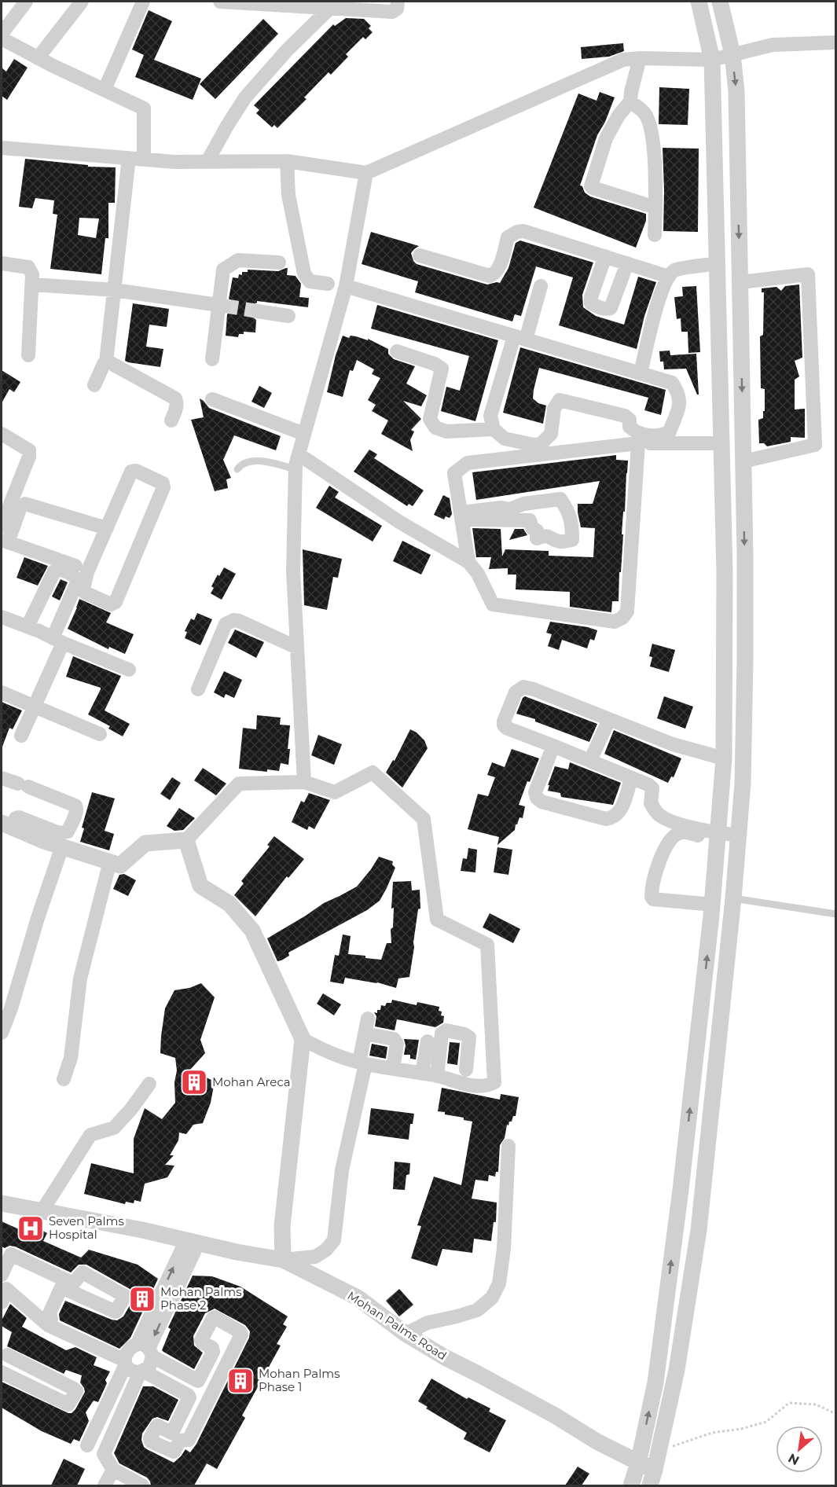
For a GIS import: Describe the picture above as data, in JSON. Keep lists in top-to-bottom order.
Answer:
{
  "streets": {
    "street": ["Mohan Palms Road"]
  },
  "places": {
    "building": ["Mohan Areca", "Mohan Palms Phase 2", "Mohan Palms Phase 1"],
    "hospital": ["Seven Palms Hospital"]
  },
  "north": "bottom left"
}
